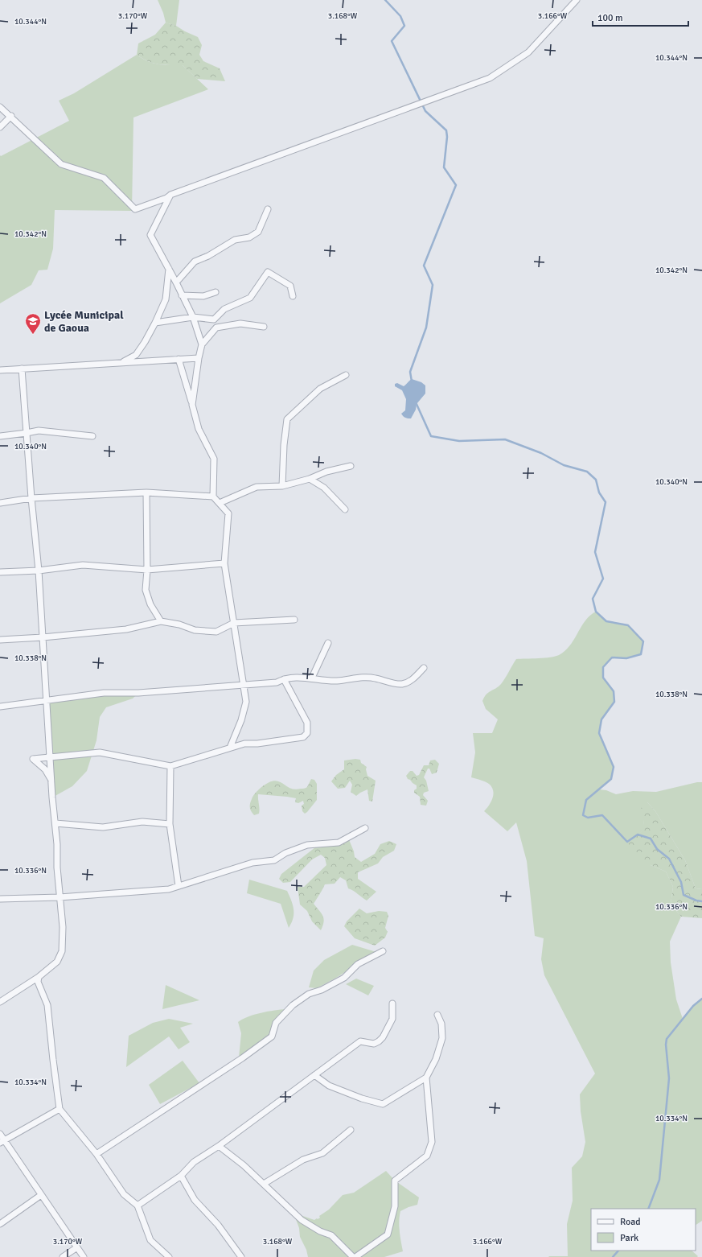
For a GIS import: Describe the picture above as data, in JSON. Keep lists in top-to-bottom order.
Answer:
{
  "places": {
    "school or university": ["Lycée Municipal de Gaoua"]
  },
  "legend": ["Road", "Park"],
  "scale_bar": "100 m",
  "coordinates": [
    "3.170°W",
    "3.168°W",
    "3.166°W",
    "10.344°N",
    "10.342°N",
    "10.340°N",
    "10.338°N",
    "10.336°N",
    "10.334°N"
  ]
}
